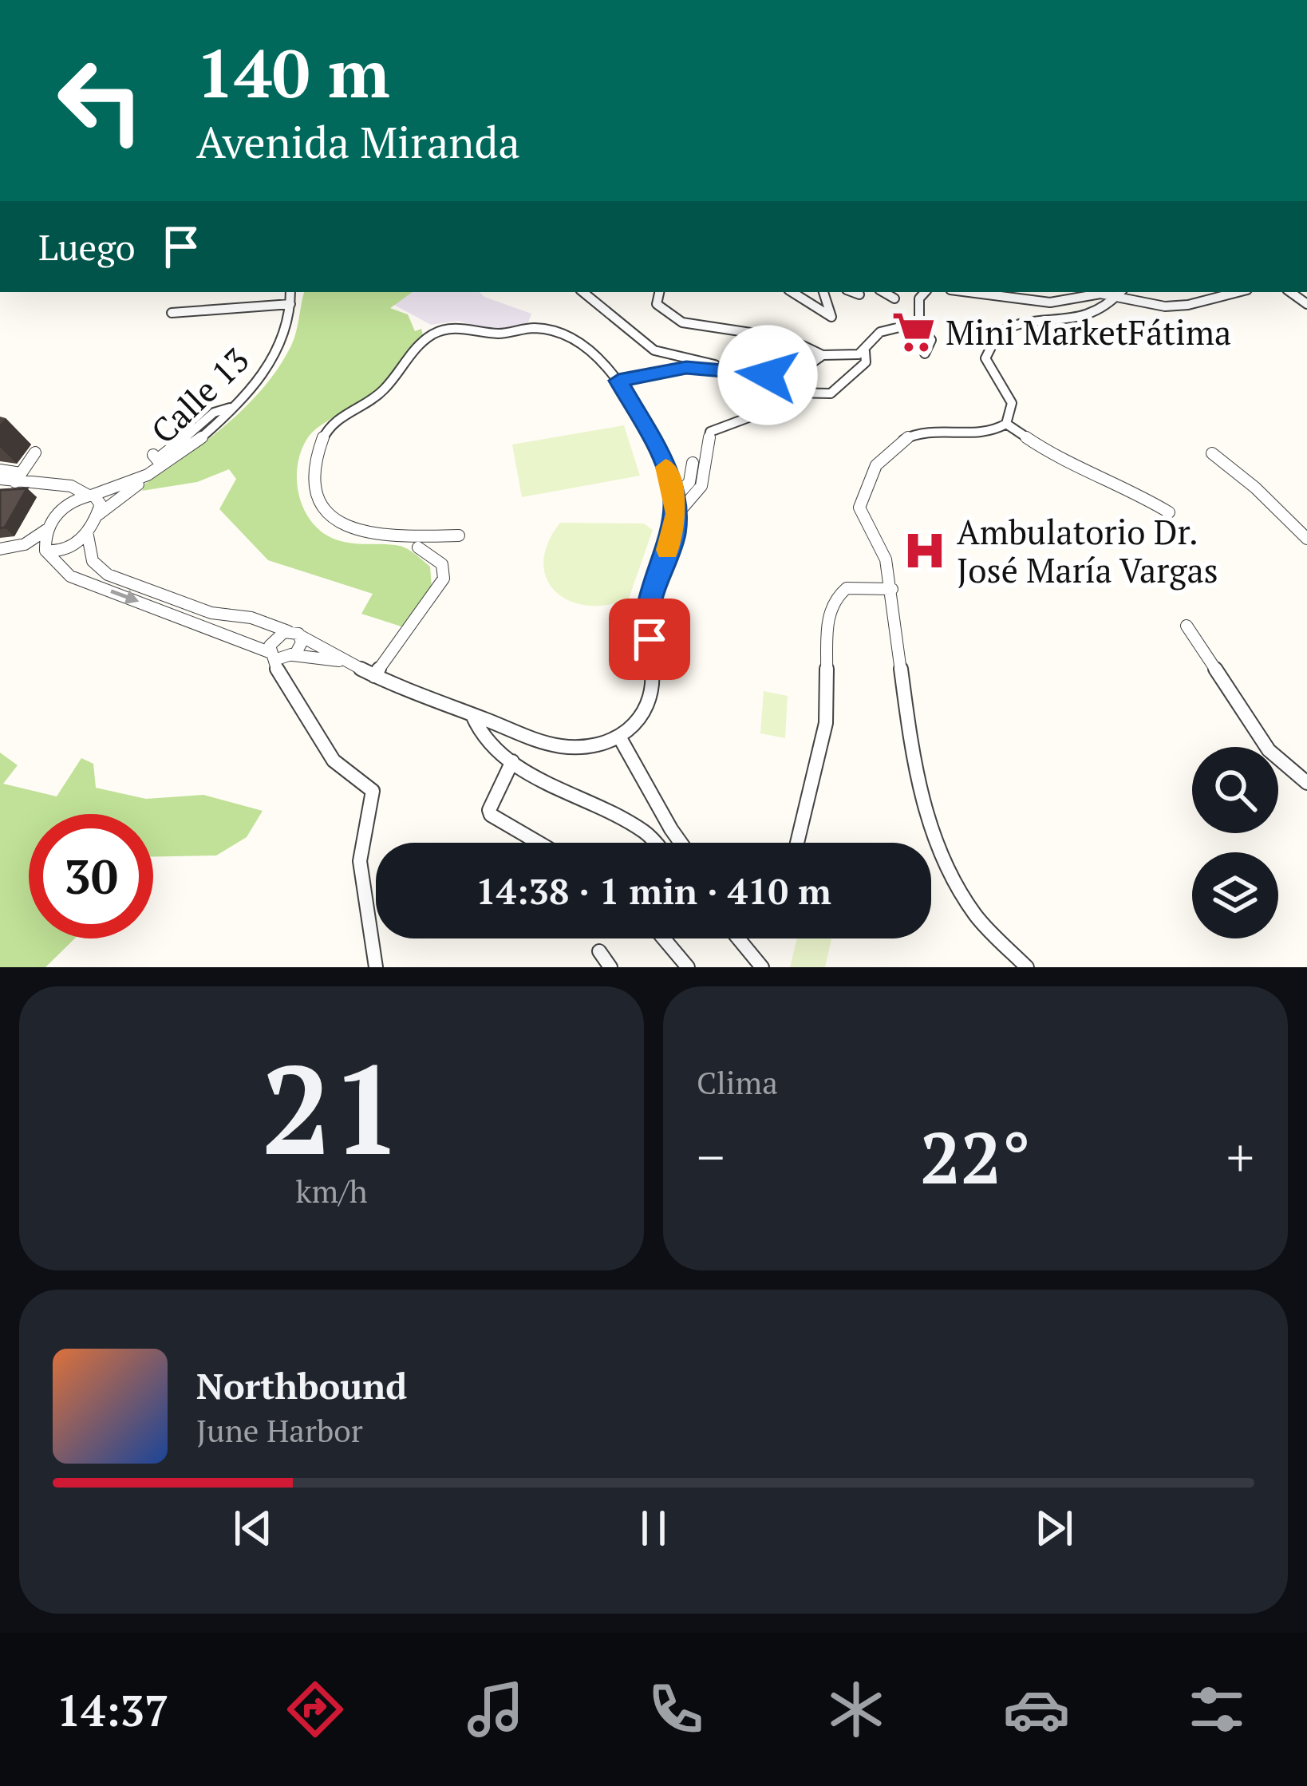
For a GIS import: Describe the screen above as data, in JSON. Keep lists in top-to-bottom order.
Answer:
{
  "streets": {
    "street": ["Calle 13"]
  },
  "places": {
    "supermarket": ["Mini MarketFátima"],
    "hospital": ["Ambulatorio Dr. José María Vargas"]
  },
  "page": {
    "turn": ["140 m", "Avenida Miranda"],
    "then": "Luego",
    "limit": "30",
    "trip": "14:38 · 1 min · 410 m",
    "tile": [
      ["21", "km/h"],
      "Clima"
    ],
    "heat": ["−", "22°", "+"],
    "song": ["Northbound", "June Harbor"],
    "tabs": "14:37"
  }
}
